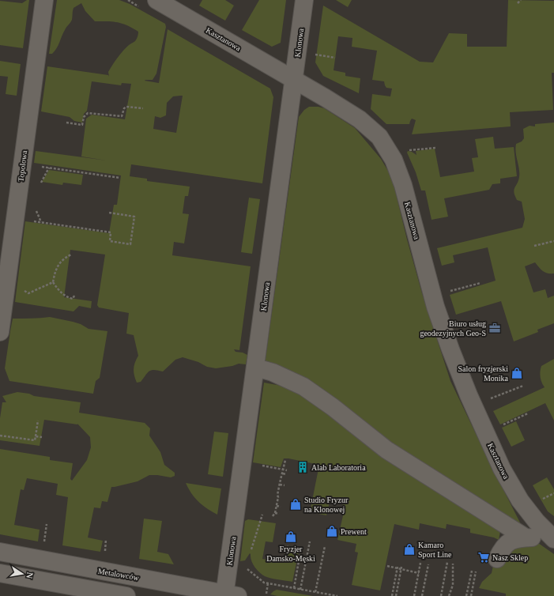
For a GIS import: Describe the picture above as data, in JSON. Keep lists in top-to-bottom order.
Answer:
{
  "streets": {
    "street": [
      "Kasztanowa",
      "Klonowa",
      "Topolowa",
      "Metalowców"
    ]
  },
  "crossings": [
    ["Kasztanowa", "Klonowa"],
    ["Klonowa", "Metalowców"]
  ],
  "places": {
    "office": ["Biuro usług geodezyjnych Geo-S"],
    "shop": [
      "Salon fryzjerski Monika",
      "Studio Fryzur na Klonowej",
      "Prewent",
      "Fryzjer Damsko-Męski",
      "Kamaro Sport Line"
    ],
    "building": ["Alab Laboratoria"],
    "supermarket": ["Nasz Sklep"]
  },
  "north": "right"
}
